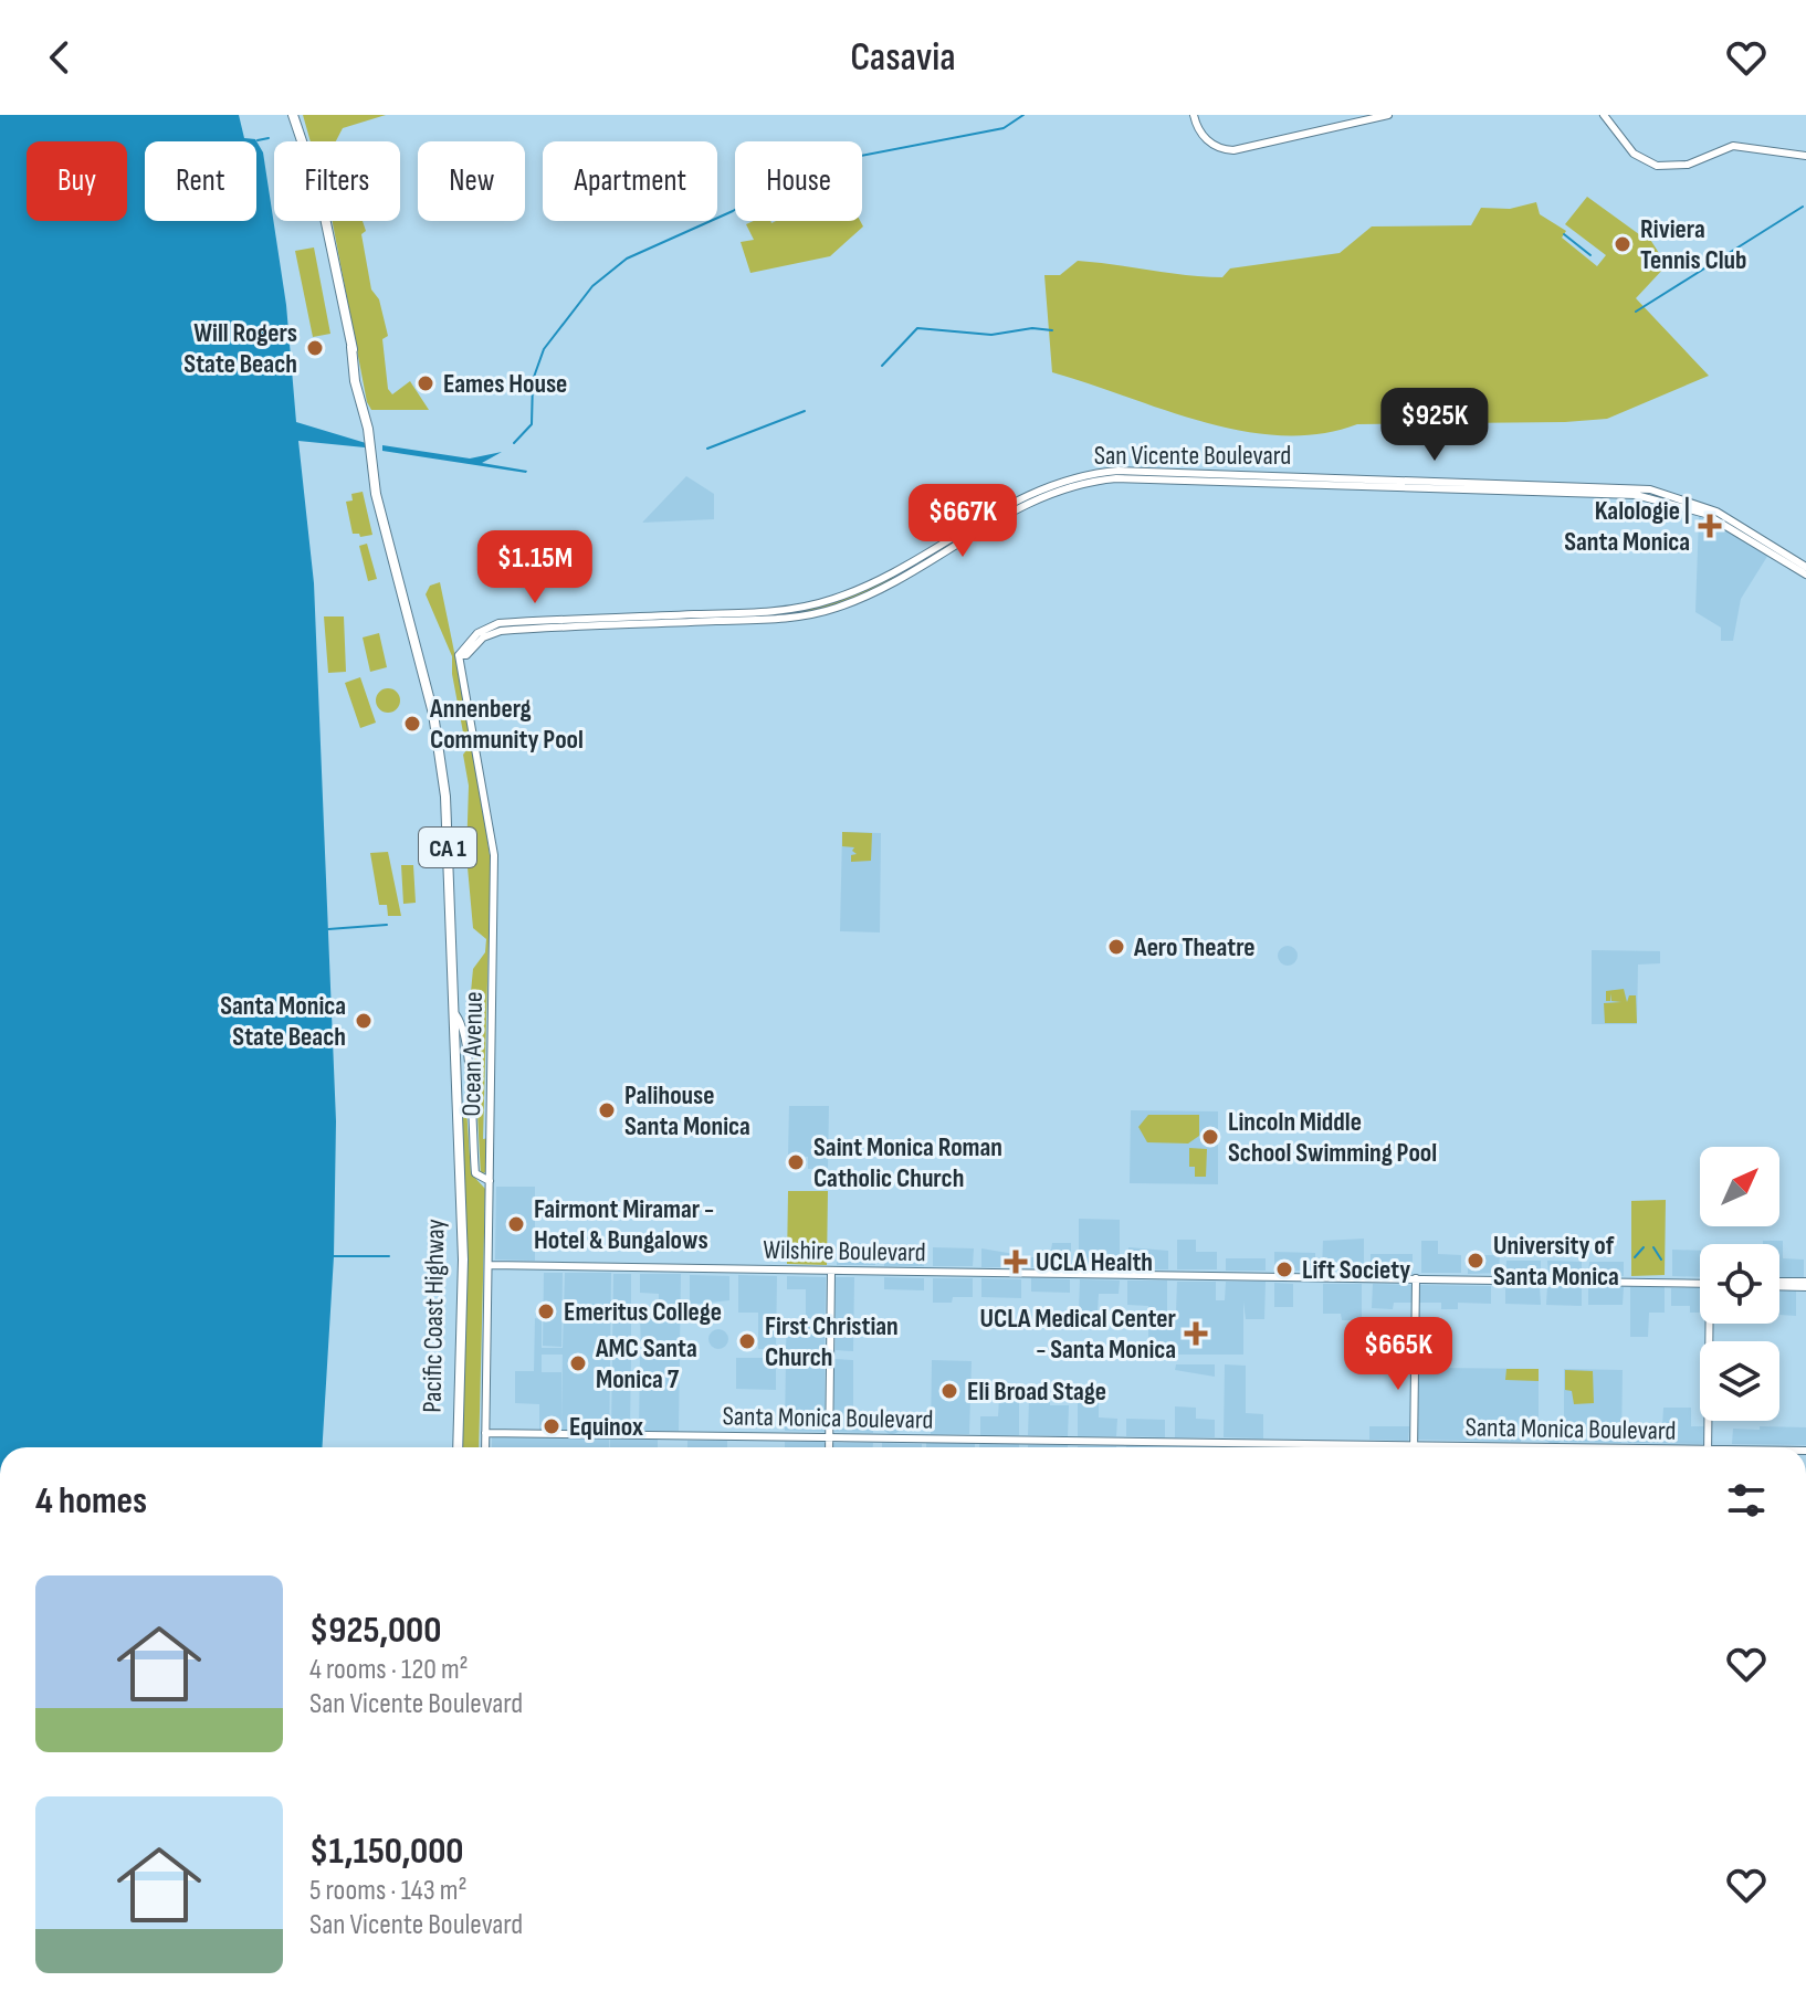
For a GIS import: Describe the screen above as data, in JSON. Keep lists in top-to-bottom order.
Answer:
{
  "streets": {
    "highway": ["CA 1", "Pacific Coast Highway"],
    "main road": [
      "San Vicente Boulevard",
      "Ocean Avenue",
      "Wilshire Boulevard",
      "Santa Monica Boulevard"
    ]
  },
  "crossings": [
    ["CA 1", "Pacific Coast Highway"],
    ["Ocean Avenue", "Wilshire Boulevard"],
    ["Ocean Avenue", "Santa Monica Boulevard"]
  ],
  "places": {
    "other": [
      "Riviera Tennis Club",
      "Will Rogers State Beach",
      "Eames House",
      "Annenberg Community Pool",
      "Aero Theatre",
      "Santa Monica State Beach",
      "Palihouse Santa Monica",
      "Lincoln Middle School Swimming Pool",
      "Saint Monica Roman Catholic Church",
      "Fairmont Miramar - Hotel & Bungalows",
      "University of Santa Monica",
      "Lift Society",
      "Emeritus College",
      "First Christian Church",
      "AMC Santa Monica 7",
      "Eli Broad Stage",
      "Equinox"
    ],
    "health": ["Kalologie | Santa Monica", "UCLA Health", "UCLA Medical Center - Santa Monica"]
  },
  "north": "top right",
  "page": {
    "header": "Casavia",
    "chip": [
      "Buy",
      "Rent",
      "Filters",
      "New",
      "Apartment",
      "House"
    ],
    "price": [
      "$925K",
      "$667K",
      "$1.15M",
      "$665K"
    ],
    "heading": "4 homes",
    "list": [
      {
        "name": "$925,000",
        "note": "4 rooms · 120 m² · San Vicente Boulevard"
      },
      {
        "name": "$1,150,000",
        "note": "5 rooms · 143 m² · San Vicente Boulevard"
      }
    ]
  }
}
